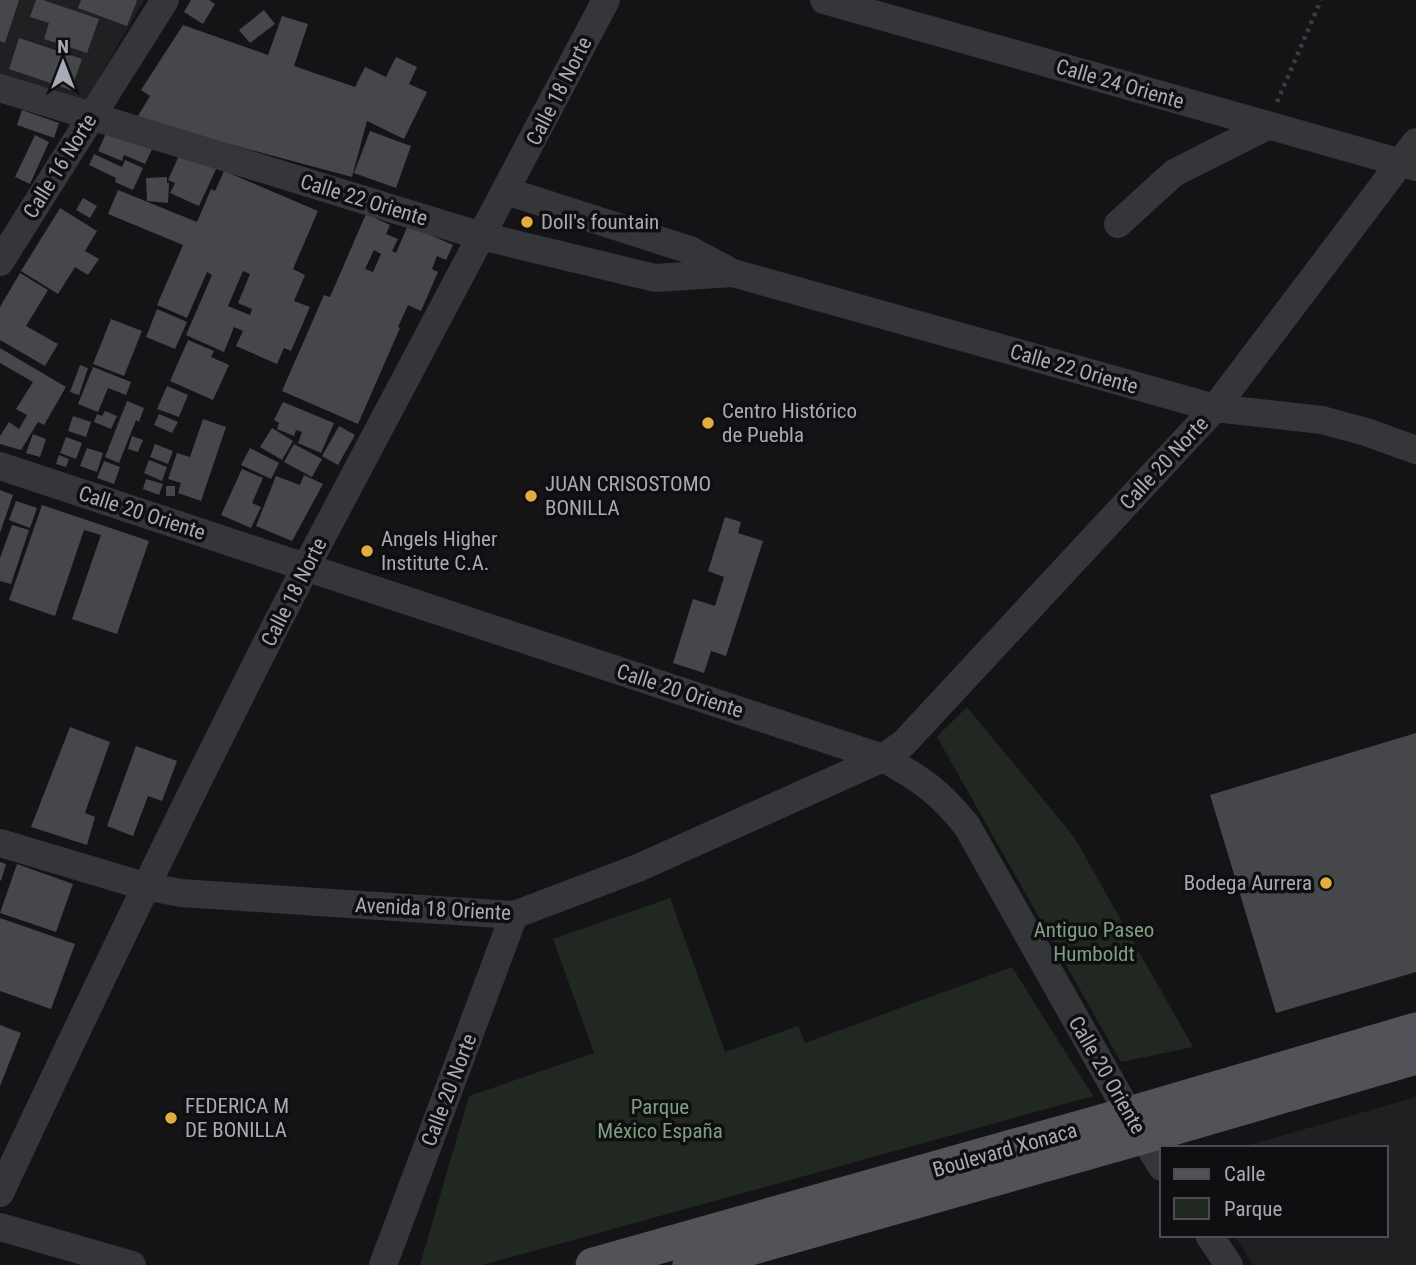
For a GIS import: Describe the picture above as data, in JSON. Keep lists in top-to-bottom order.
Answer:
{
  "streets": {
    "main road": ["Boulevard Xonaca"],
    "street": [
      "Calle 24 Oriente",
      "Calle 18 Norte",
      "Calle 16 Norte",
      "Calle 22 Oriente",
      "Calle 20 Norte",
      "Calle 20 Oriente",
      "Avenida 18 Oriente"
    ]
  },
  "crossings": [
    ["Calle 24 Oriente", "Calle 20 Norte"],
    ["Calle 18 Norte", "Calle 22 Oriente"],
    ["Calle 18 Norte", "Calle 20 Oriente"],
    ["Calle 18 Norte", "Avenida 18 Oriente"],
    ["Calle 16 Norte", "Calle 22 Oriente"],
    ["Calle 22 Oriente", "Calle 20 Norte"],
    ["Calle 20 Norte", "Calle 20 Oriente"],
    ["Calle 20 Norte", "Avenida 18 Oriente"],
    ["Calle 20 Oriente", "Avenida 18 Oriente"],
    ["Calle 20 Oriente", "Boulevard Xonaca"]
  ],
  "parks": ["Antiguo Paseo Humboldt", "Parque México España"],
  "places": [
    "Doll's fountain",
    "Centro Histórico de Puebla",
    "JUAN CRISOSTOMO BONILLA",
    "Angels Higher Institute C.A.",
    "Bodega Aurrera",
    "FEDERICA M DE BONILLA"
  ],
  "legend": ["Calle", "Parque"],
  "north": "top"
}
